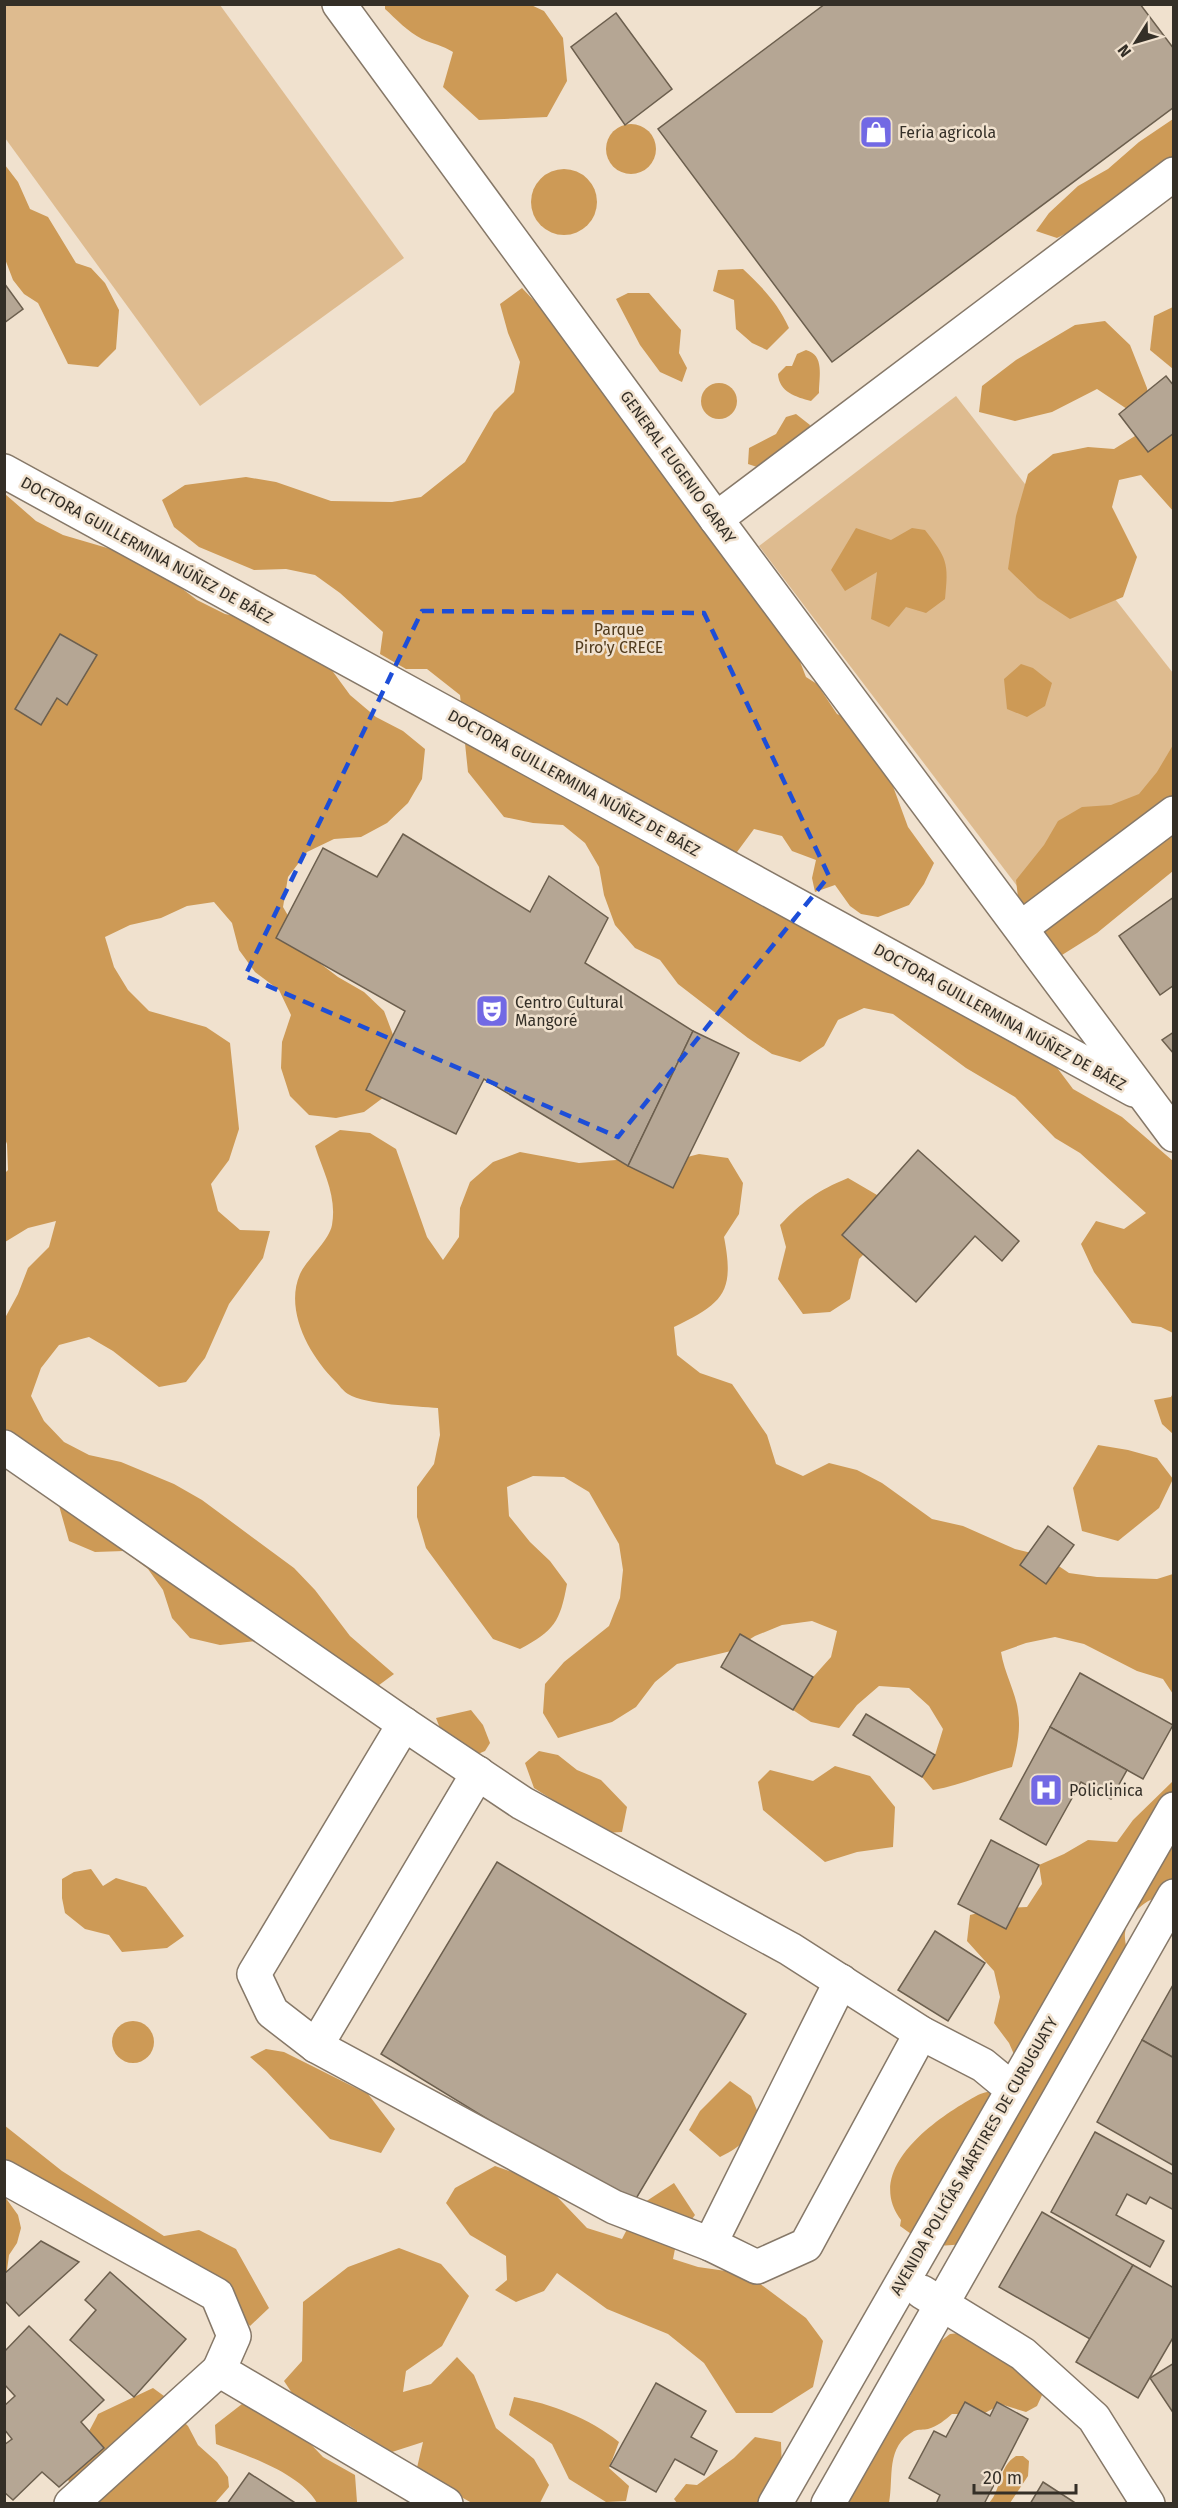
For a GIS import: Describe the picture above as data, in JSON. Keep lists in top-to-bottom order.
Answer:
{
  "streets": {
    "street": ["GENERAL EUGENIO GARAY", "DOCTORA GUILLERMINA NÚÑEZ DE BÁEZ", "AVENIDA POLICÍAS MÁRTIRES DE CURUGUATY"]
  },
  "crossings": [
    ["GENERAL EUGENIO GARAY", "DOCTORA GUILLERMINA NÚÑEZ DE BÁEZ"]
  ],
  "parks": ["Parque Piro'y CRECE"],
  "places": {
    "shop": ["Feria agricola"],
    "theatre": ["Centro Cultural Mangoré"],
    "hospital": ["Policlinica"]
  },
  "scale_bar": "20 m",
  "north": "bottom left"
}
